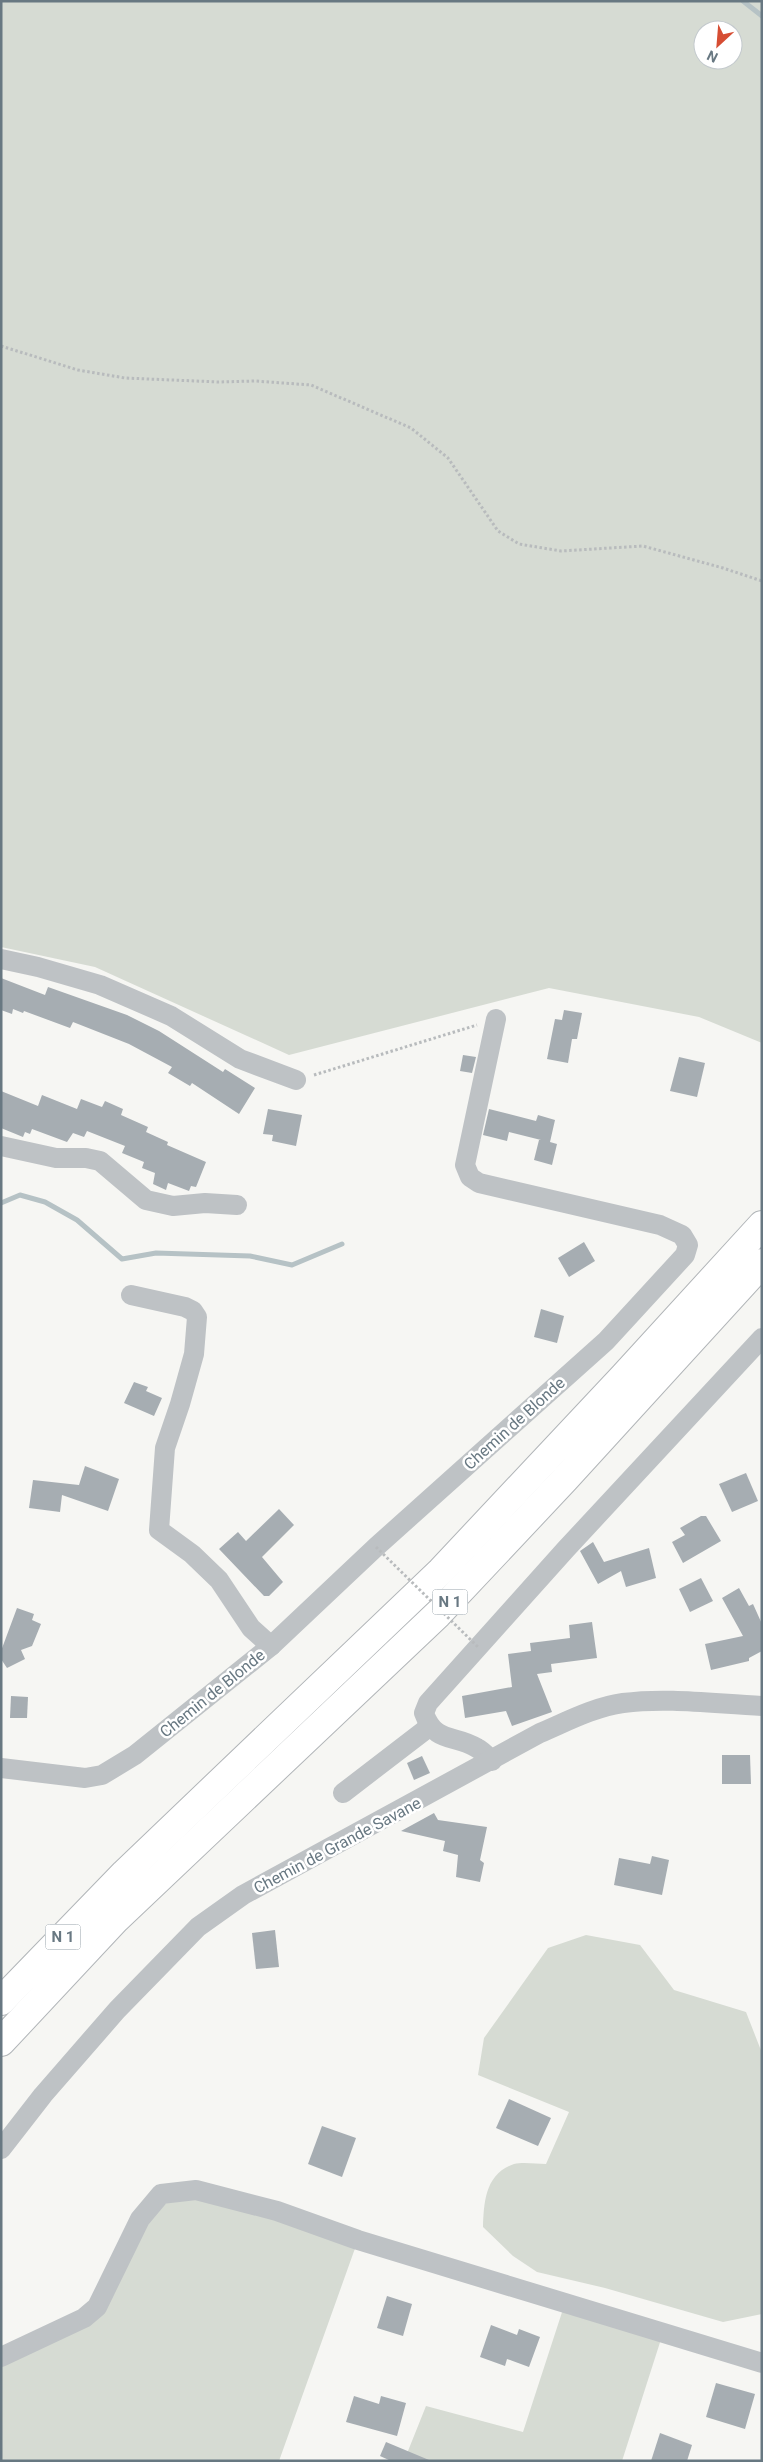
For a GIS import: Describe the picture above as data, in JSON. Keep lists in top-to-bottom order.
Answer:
{
  "streets": {
    "highway": ["N 1"],
    "street": ["Chemin de Blonde", "Chemin de Grande Savane"]
  },
  "north": "bottom left"
}
